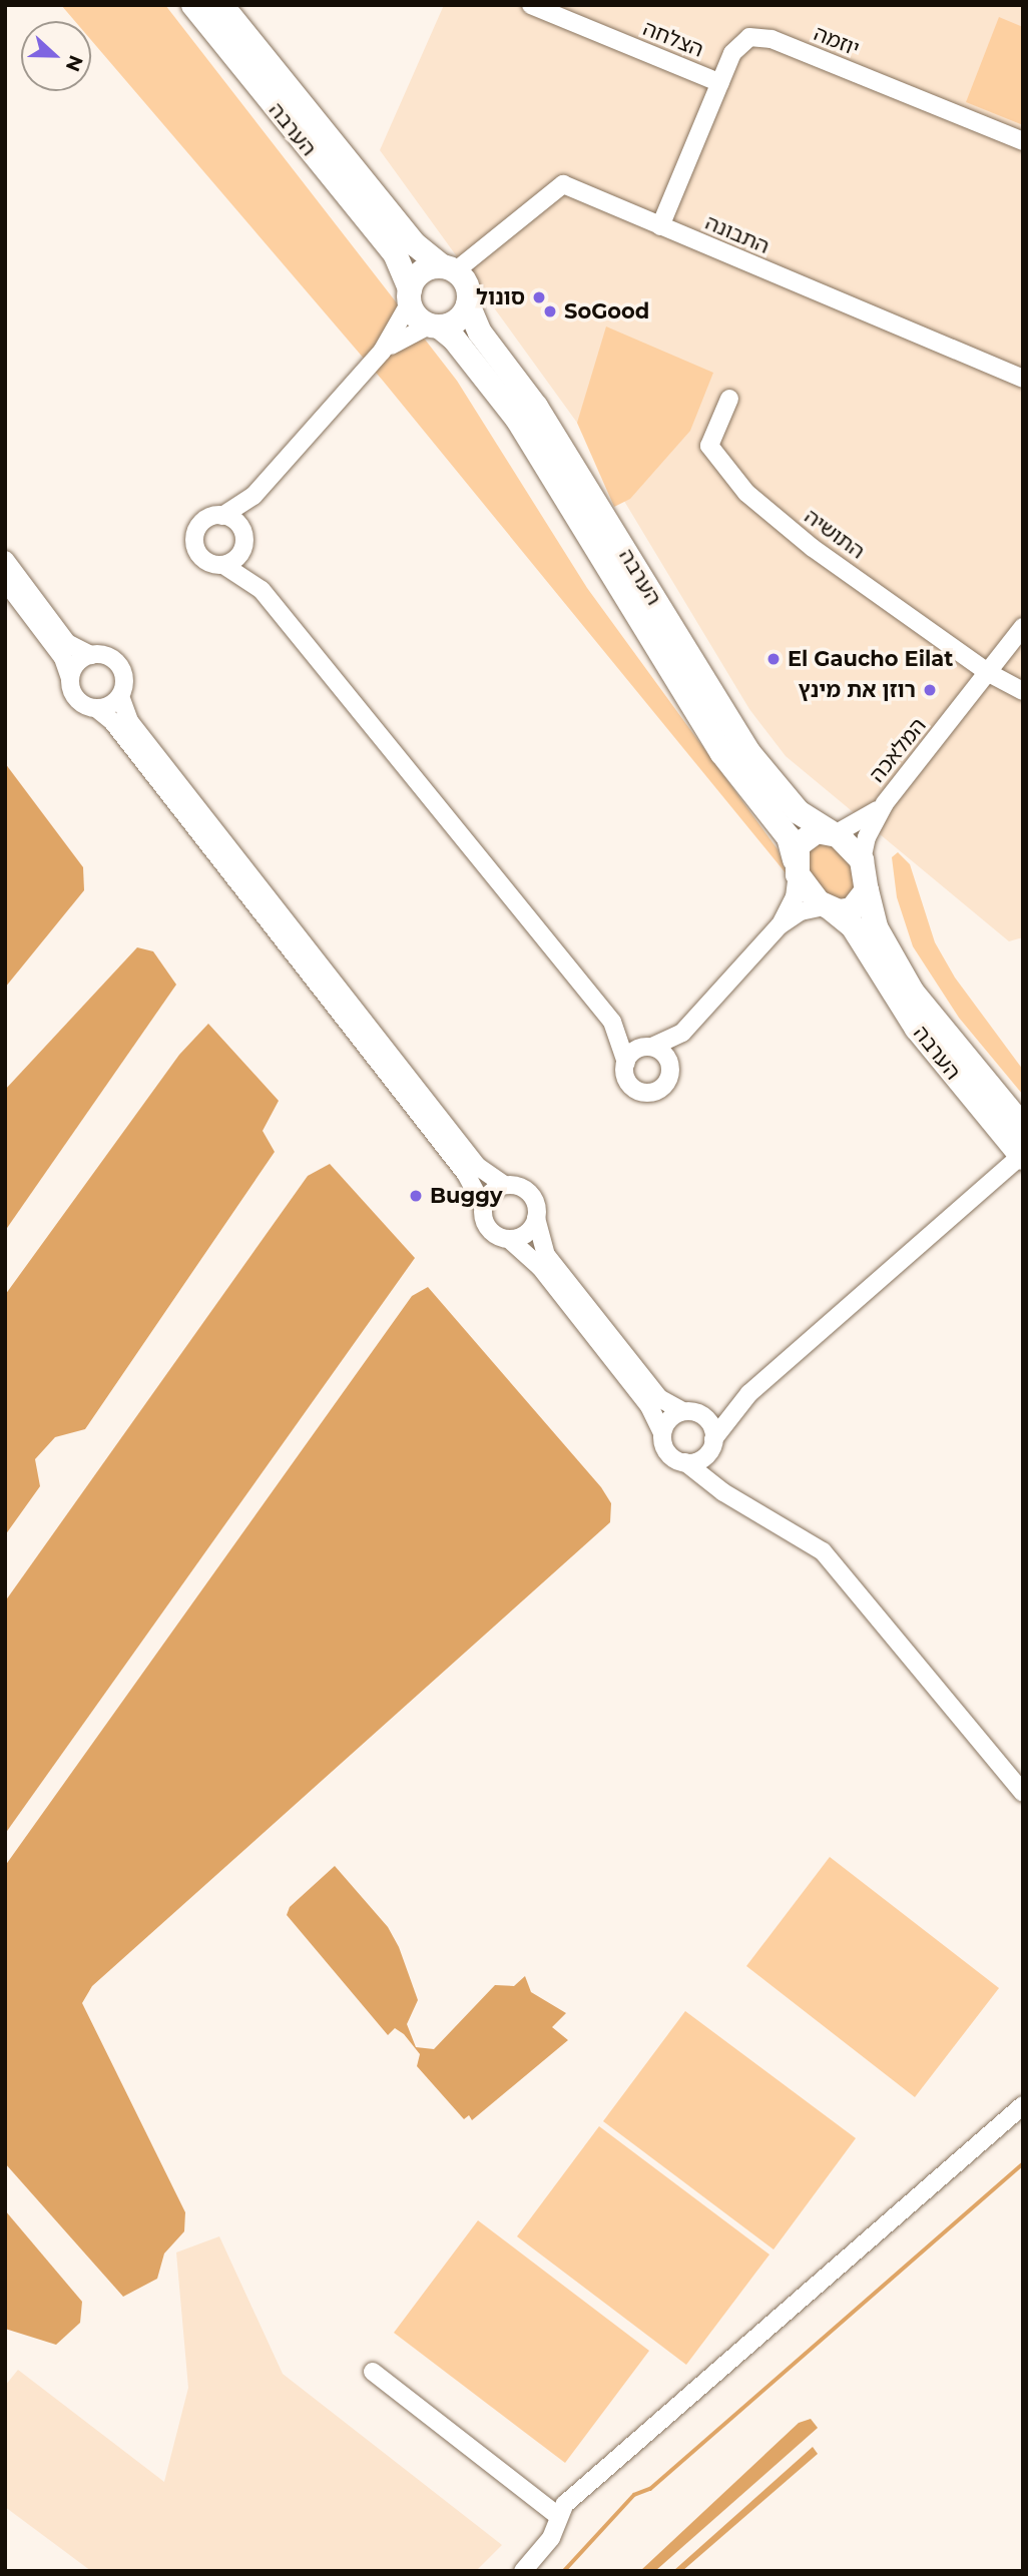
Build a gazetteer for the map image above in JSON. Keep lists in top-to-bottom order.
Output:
{
  "streets": {
    "highway": ["הערבה"],
    "street": [
      "הצלחה",
      "יוזמה",
      "התבונה",
      "התושיה",
      "המלאכה"
    ]
  },
  "crossings": [
    ["הצלחה", "יוזמה"],
    ["יוזמה", "התבונה"],
    ["הערבה", "התבונה"],
    ["הערבה", "המלאכה"],
    ["התושיה", "המלאכה"]
  ],
  "places": [
    "סונול",
    "SoGood",
    "El Gaucho Eilat",
    "רוזן את מינץ",
    "Buggy"
  ],
  "north": "right"
}
